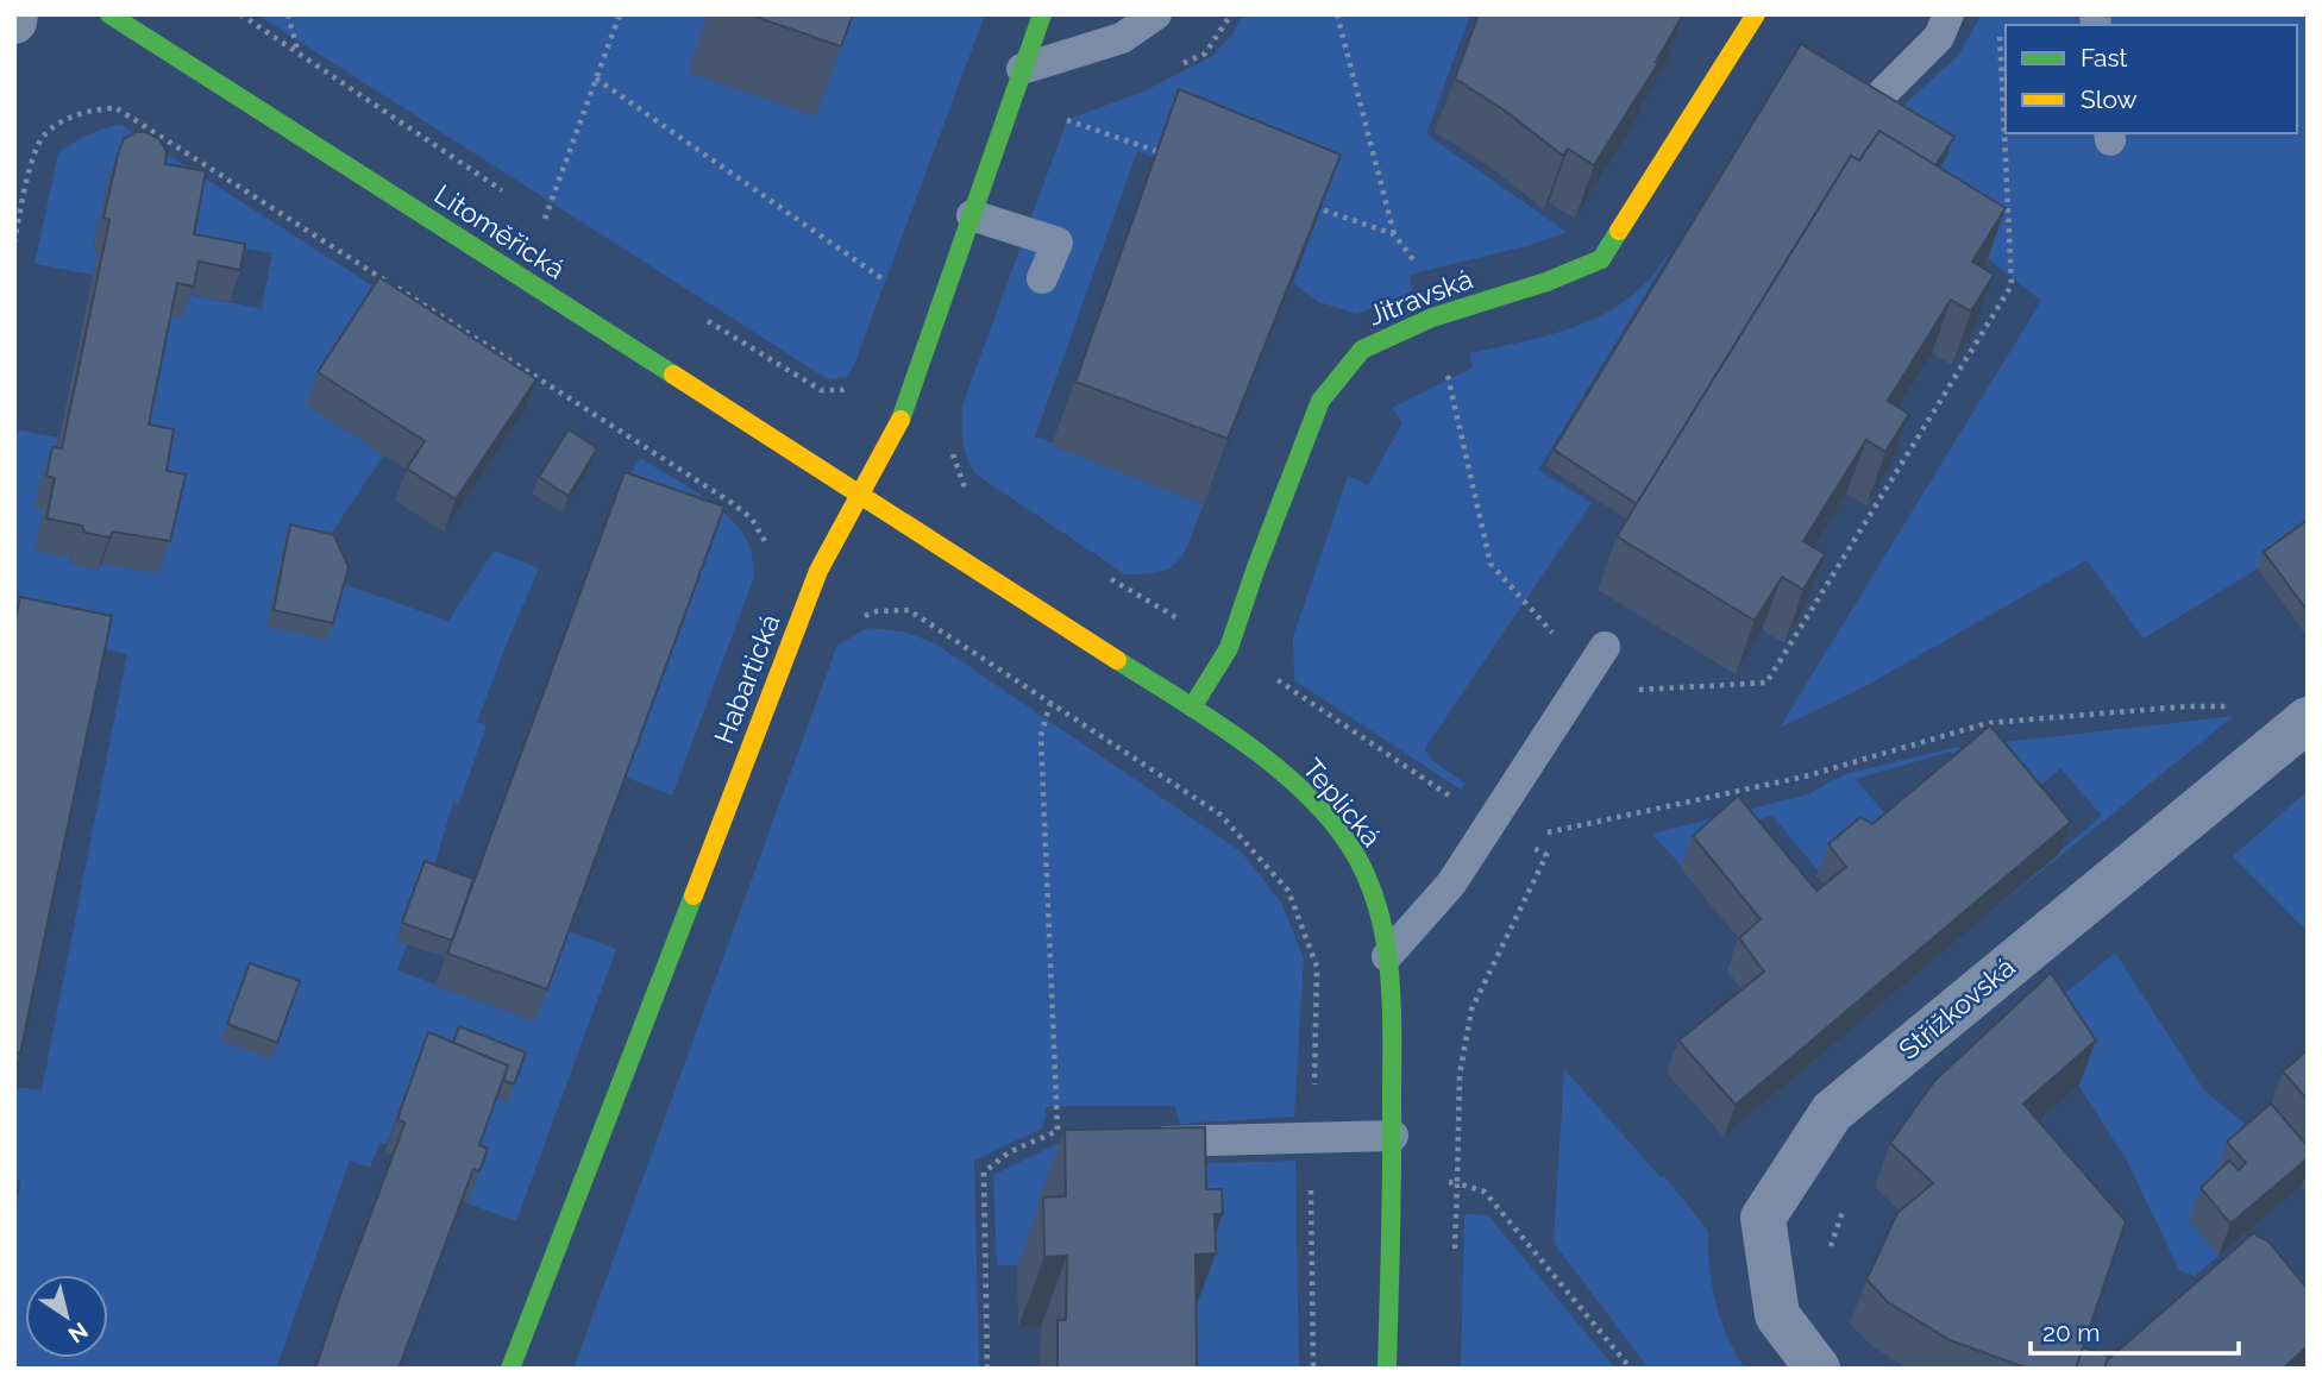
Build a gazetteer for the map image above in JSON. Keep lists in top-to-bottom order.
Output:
{
  "streets": {
    "street": [
      "Litoměřická",
      "Jitravská",
      "Habartická",
      "Teplická",
      "Střížkovská"
    ]
  },
  "crossings": [
    ["Litoměřická", "Habartická"],
    ["Litoměřická", "Teplická"],
    ["Jitravská", "Teplická"],
    ["Habartická", "Teplická"]
  ],
  "legend": ["Fast", "Slow"],
  "scale_bar": "20 m",
  "north": "bottom right"
}
